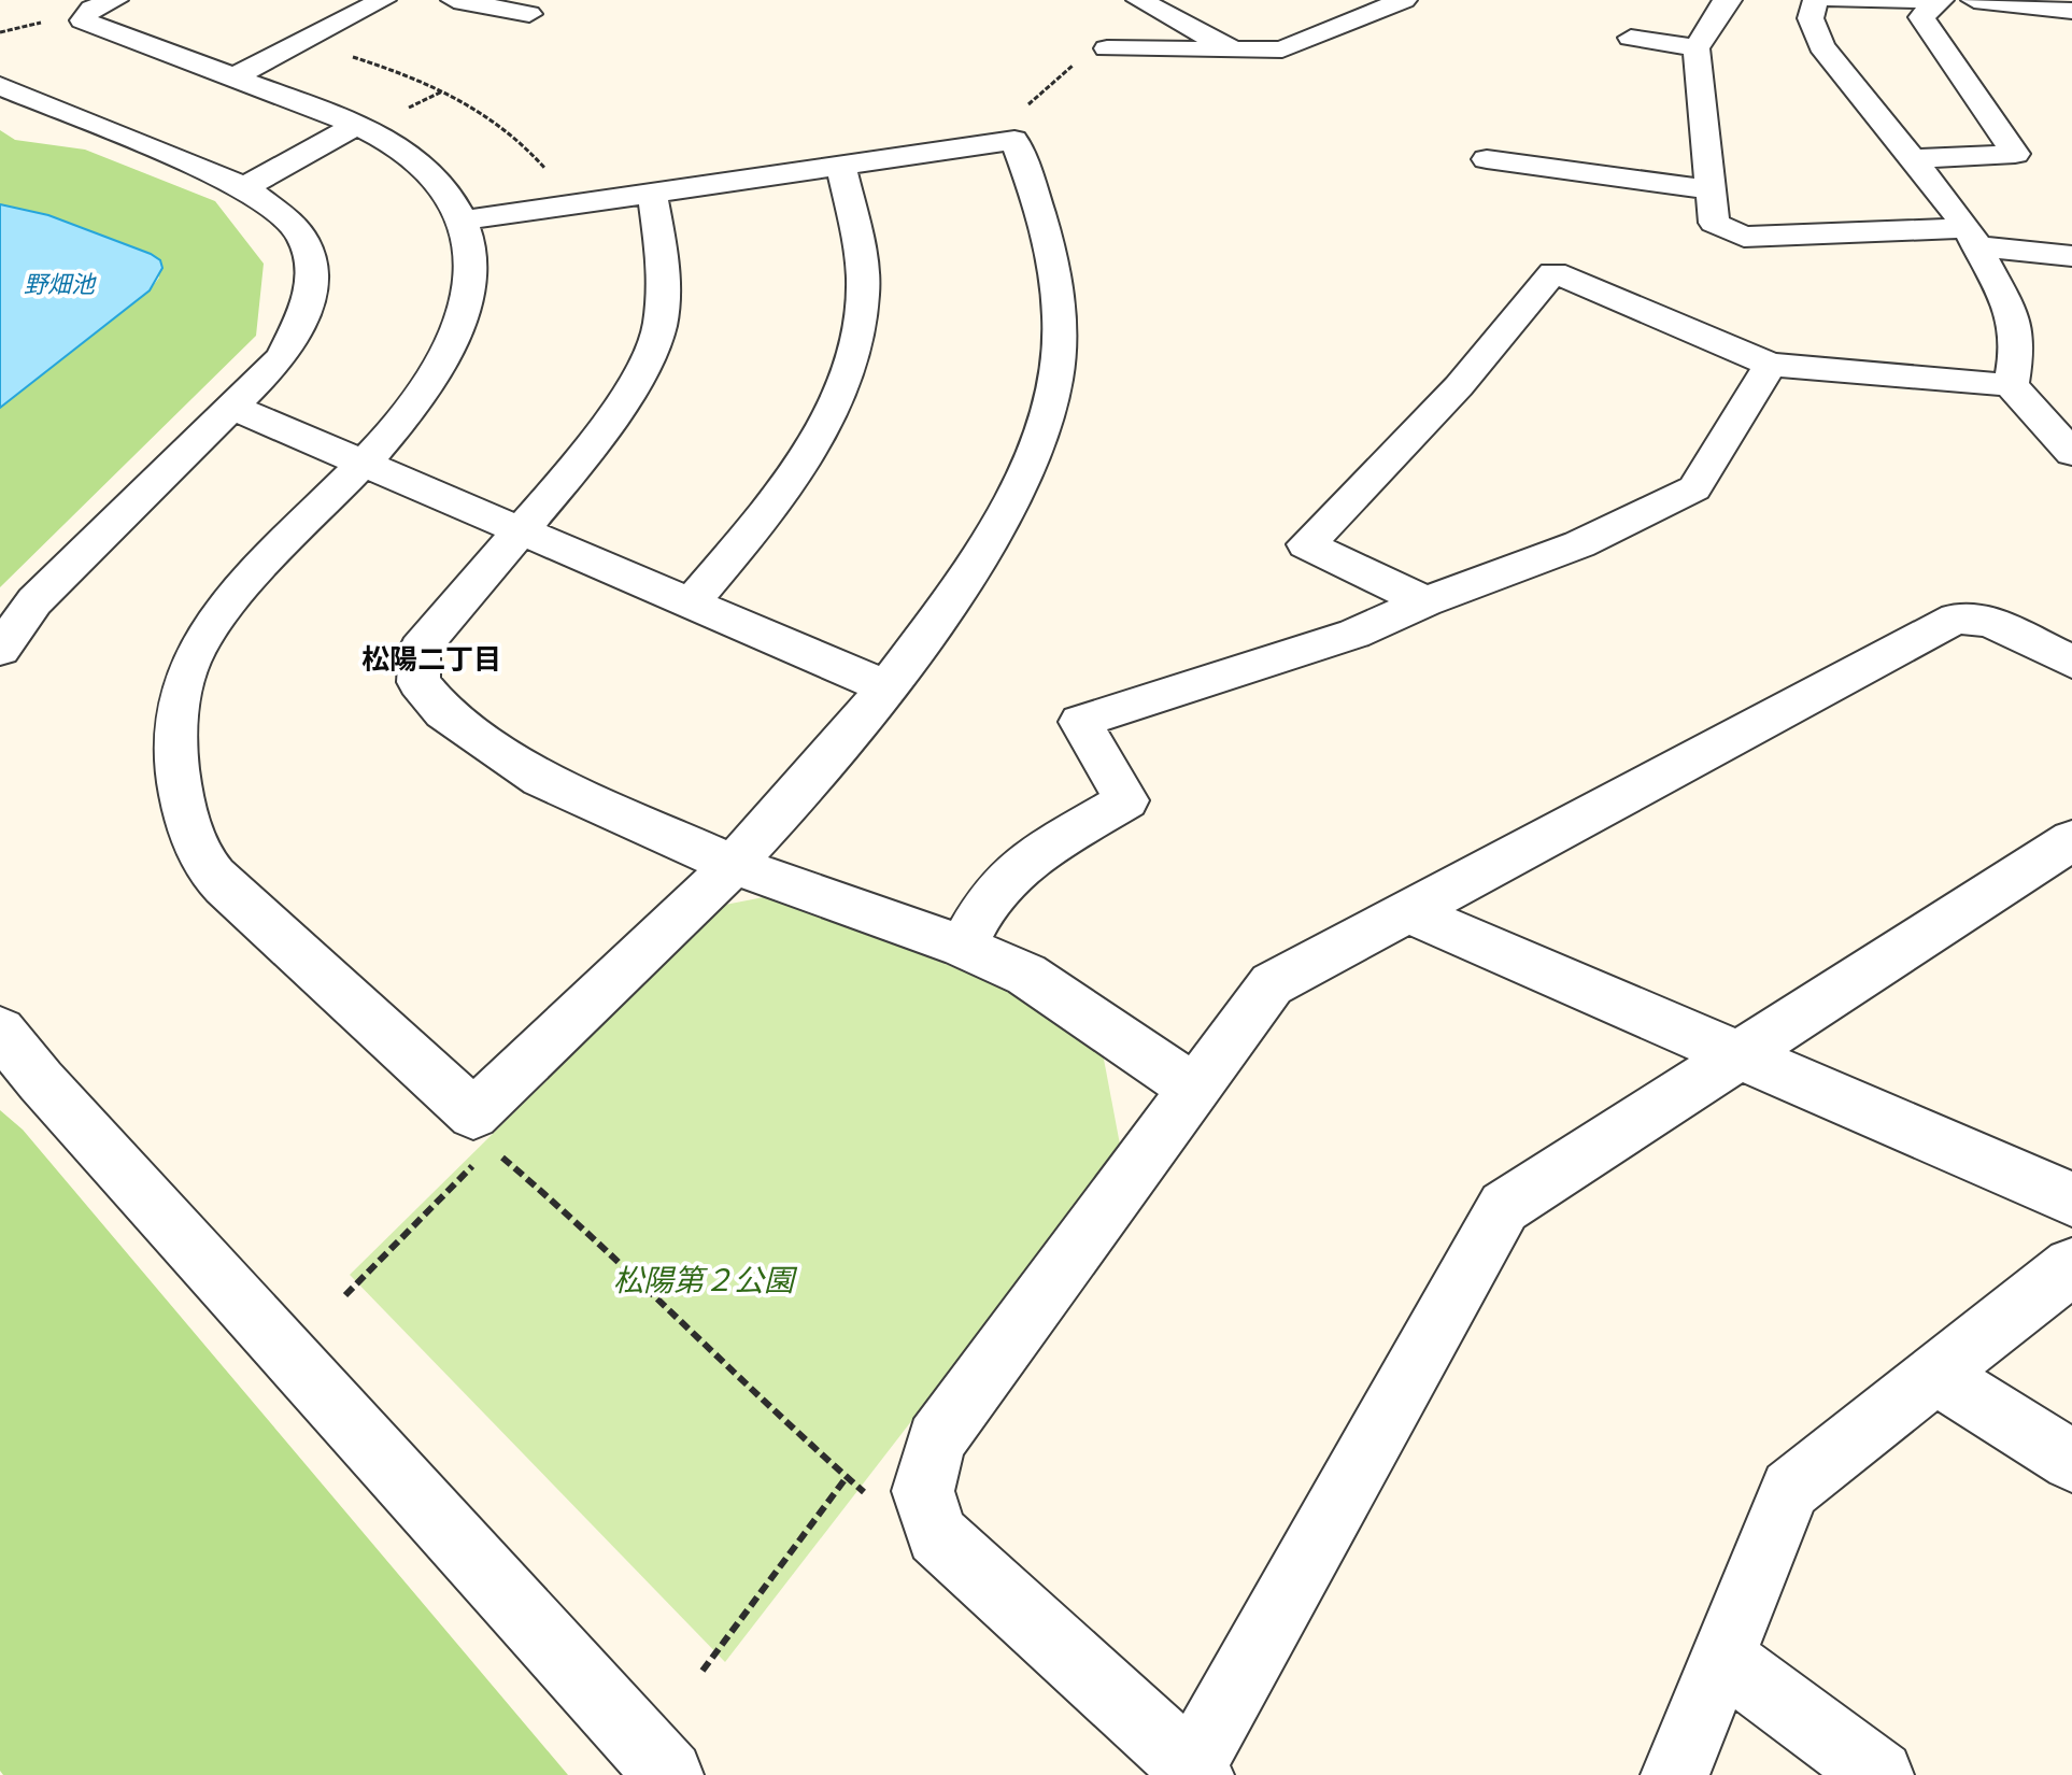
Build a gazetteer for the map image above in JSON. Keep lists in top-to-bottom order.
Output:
{
  "districts": ["松陽二丁目"],
  "water": ["野畑池"],
  "parks": ["松陽第２公園"]
}
